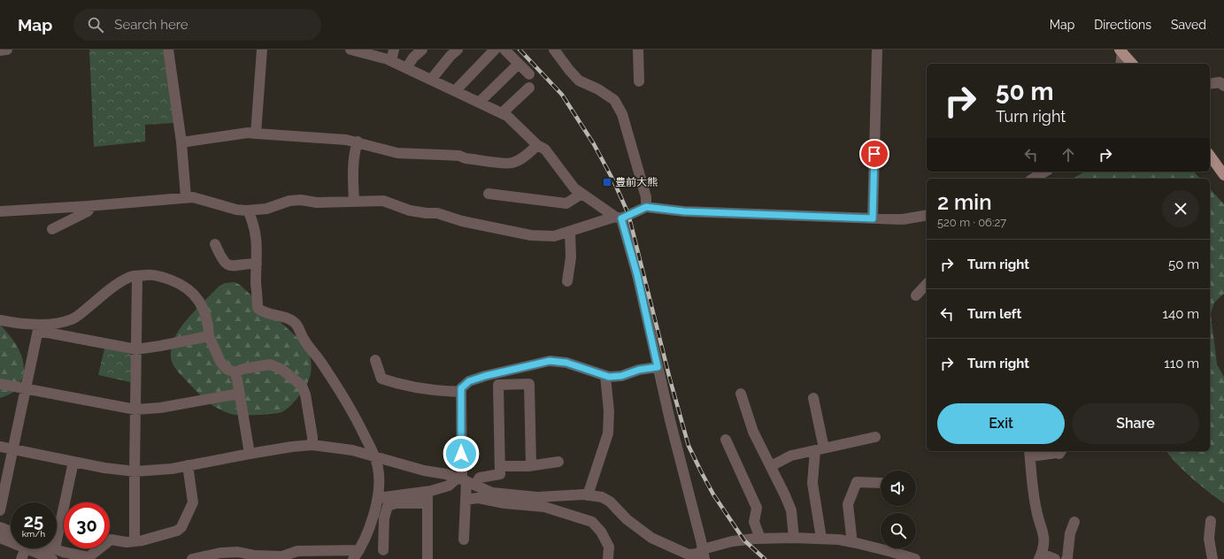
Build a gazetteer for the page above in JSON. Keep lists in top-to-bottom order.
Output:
{
  "places": {
    "transit": ["豊前大熊"]
  },
  "page": {
    "header": "Map",
    "search": "Search here",
    "nav": ["Map", "Directions", "Saved"],
    "turn": ["50 m", "Turn right"],
    "heading": ["2 min", "520 m · 06:27"],
    "list": [
      {
        "name": "Turn right",
        "value": "50 m"
      },
      {
        "name": "Turn left",
        "value": "140 m"
      },
      {
        "name": "Turn right",
        "value": "110 m"
      }
    ],
    "buttons": ["Exit", "Share"],
    "speed": "25 km/h",
    "limit": "30"
  }
}
